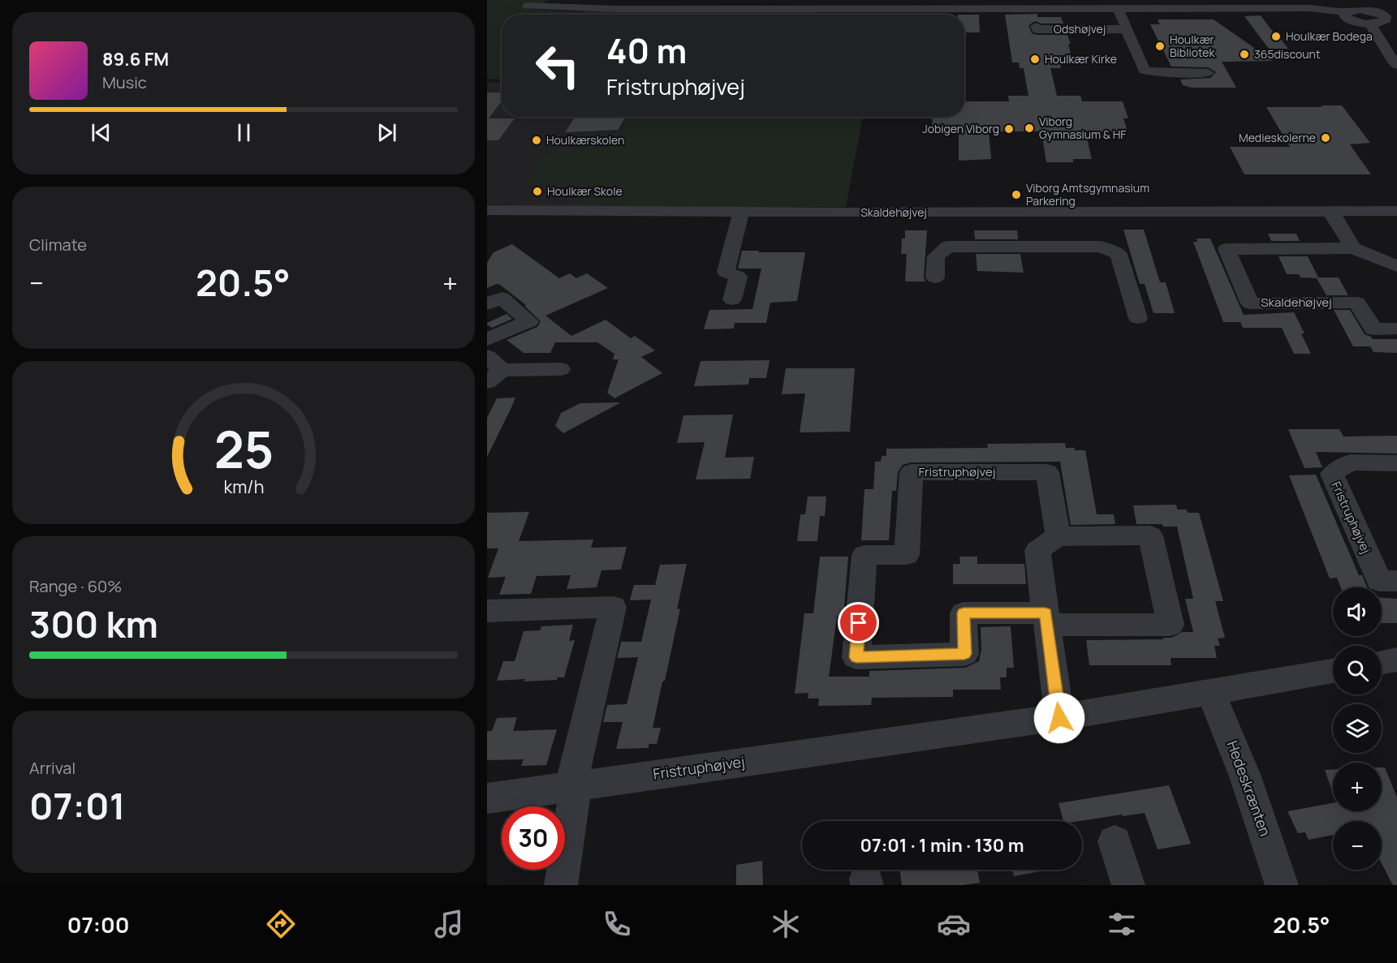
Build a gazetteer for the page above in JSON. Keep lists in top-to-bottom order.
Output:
{
  "streets": {
    "street": [
      "Odshøjvej",
      "Skaldehøjvej",
      "Fristruphøjvej",
      "Hedeskrænten"
    ]
  },
  "crossings": [
    ["Fristruphøjvej", "Hedeskrænten"]
  ],
  "places": [
    "Houlkær Bodega",
    "Houlkær Bibliotek",
    "365discount",
    "Houlkær Kirke",
    "Viborg Gymnasium & HF",
    "Jobigen Viborg",
    "Medieskolerne",
    "Houlkærskolen",
    "Houlkær Skole",
    "Viborg Amtsgymnasium Parkering"
  ],
  "page": {
    "turn": ["40 m", "Fristruphøjvej"],
    "song": ["89.6 FM", "Music"],
    "tile": [
      "Climate",
      ["Range · 60%", "300 km"],
      ["Arrival", "07:01"]
    ],
    "heat": ["−", "20.5°", "+"],
    "map_buttons": ["+", "−"],
    "limit": "30",
    "trip": "07:01 · 1 min · 130 m",
    "tabs": ["07:00", "20.5°"],
    "gauge": ["25", "km/h"]
  }
}
